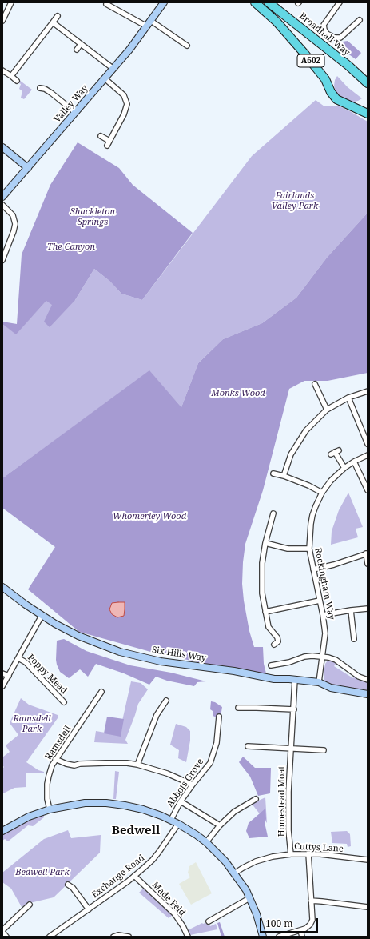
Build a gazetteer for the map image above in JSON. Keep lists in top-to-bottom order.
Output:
{
  "streets": {
    "highway": ["Broadhall Way", "A602"],
    "street": [
      "Valley Way",
      "Rockingham Way",
      "Six Hills Way",
      "Poppy Mead",
      "Ramsdell",
      "Abbots Grove",
      "Homestead Moat",
      "Cuttys Lane",
      "Exchange Road",
      "Made Feld"
    ]
  },
  "crossings": [
    ["Rockingham Way", "Six Hills Way"],
    ["Six Hills Way", "Homestead Moat"],
    ["Homestead Moat", "Cuttys Lane"],
    ["Exchange Road", "Made Feld"]
  ],
  "districts": ["Bedwell"],
  "parks": [
    "Fairlands Valley Park",
    "Shackleton Springs",
    "The Canyon",
    "Monks Wood",
    "Whomerley Wood",
    "Ramsdell Park",
    "Bedwell Park"
  ],
  "scale_bar": "100 m"
}
